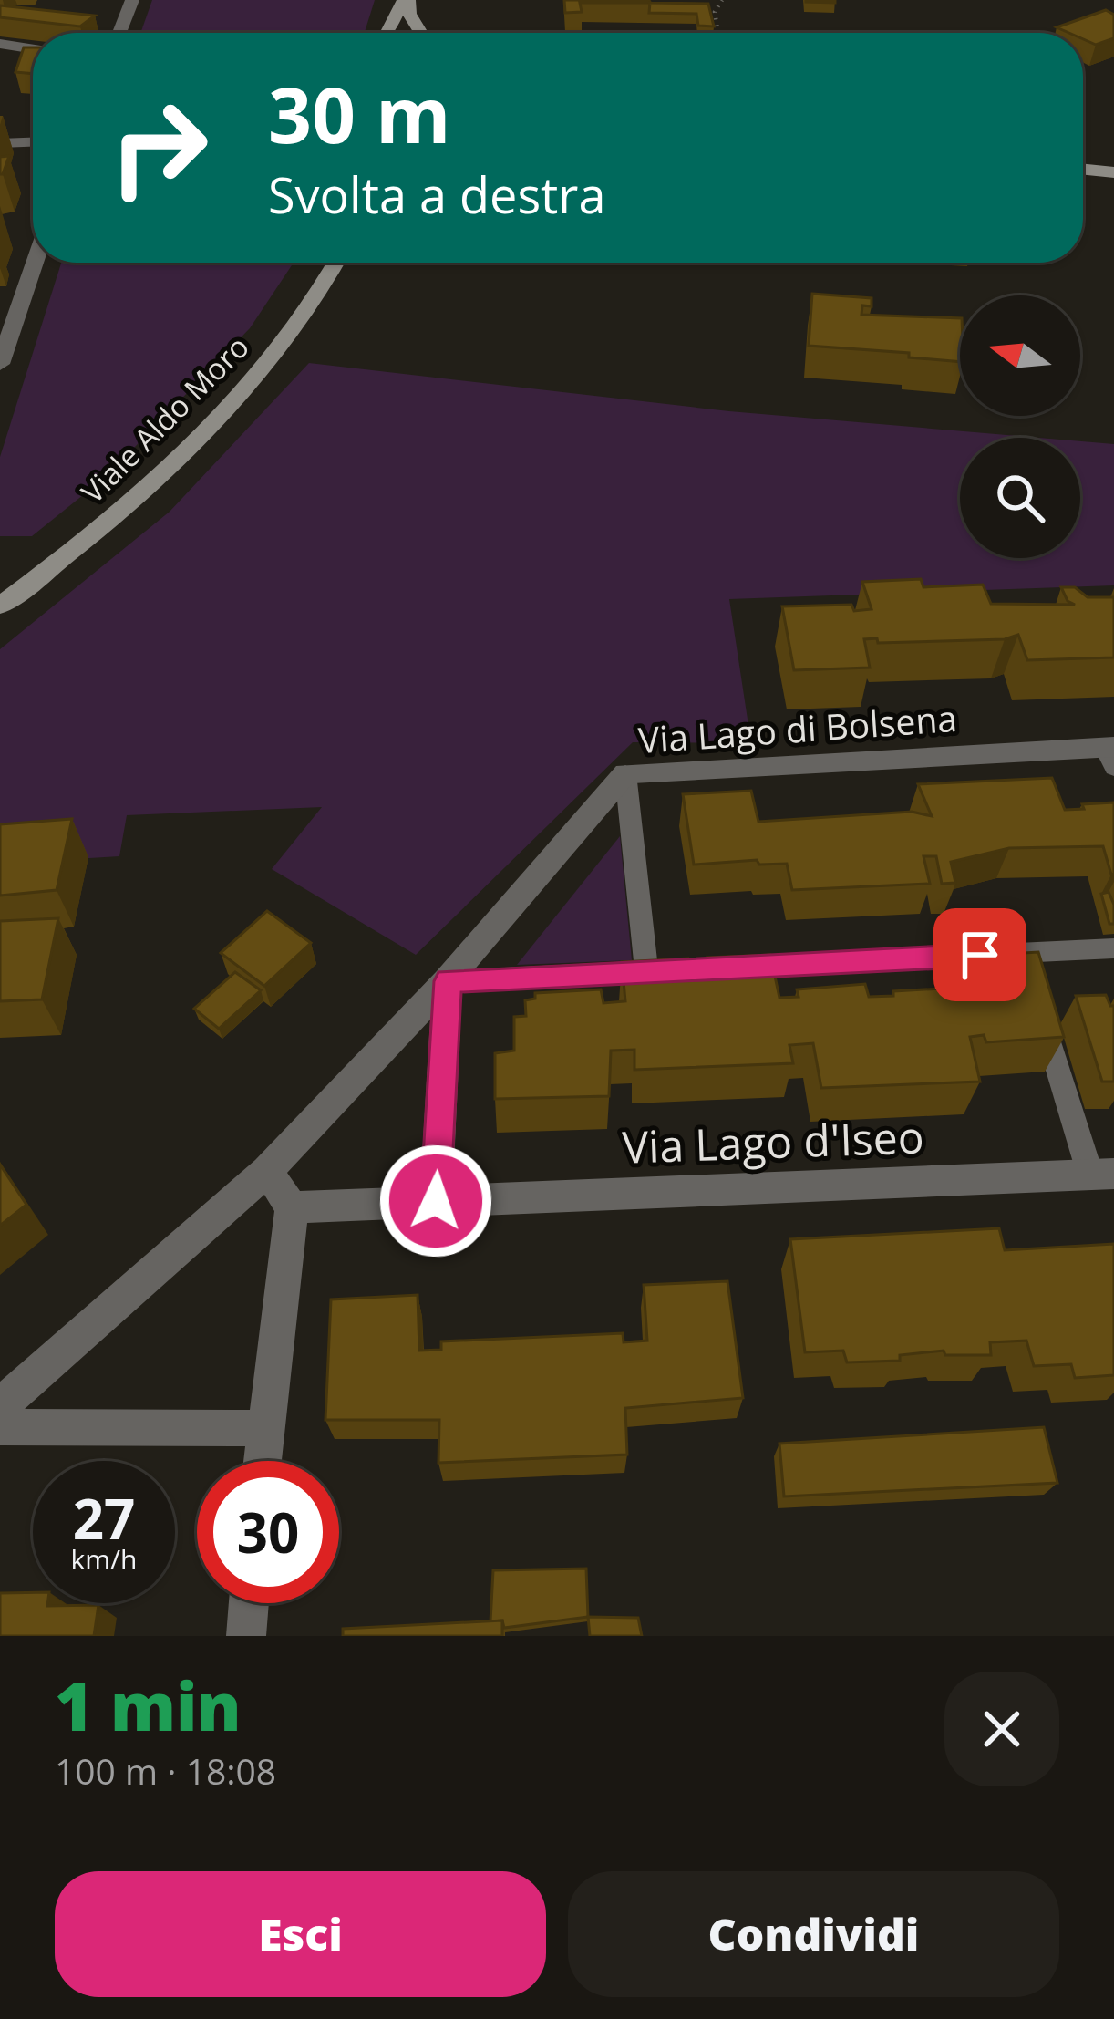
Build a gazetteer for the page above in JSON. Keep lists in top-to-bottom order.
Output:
{
  "streets": {
    "main road": ["Viale Aldo Moro"],
    "street": ["Via Lago di Bolsena", "Via Lago d'Iseo"]
  },
  "north": "left",
  "page": {
    "turn": ["30 m", "Svolta a destra"],
    "speed": "27 km/h",
    "limit": "30",
    "heading": ["1 min", "100 m · 18:08"],
    "buttons": ["Esci", "Condividi"]
  }
}
